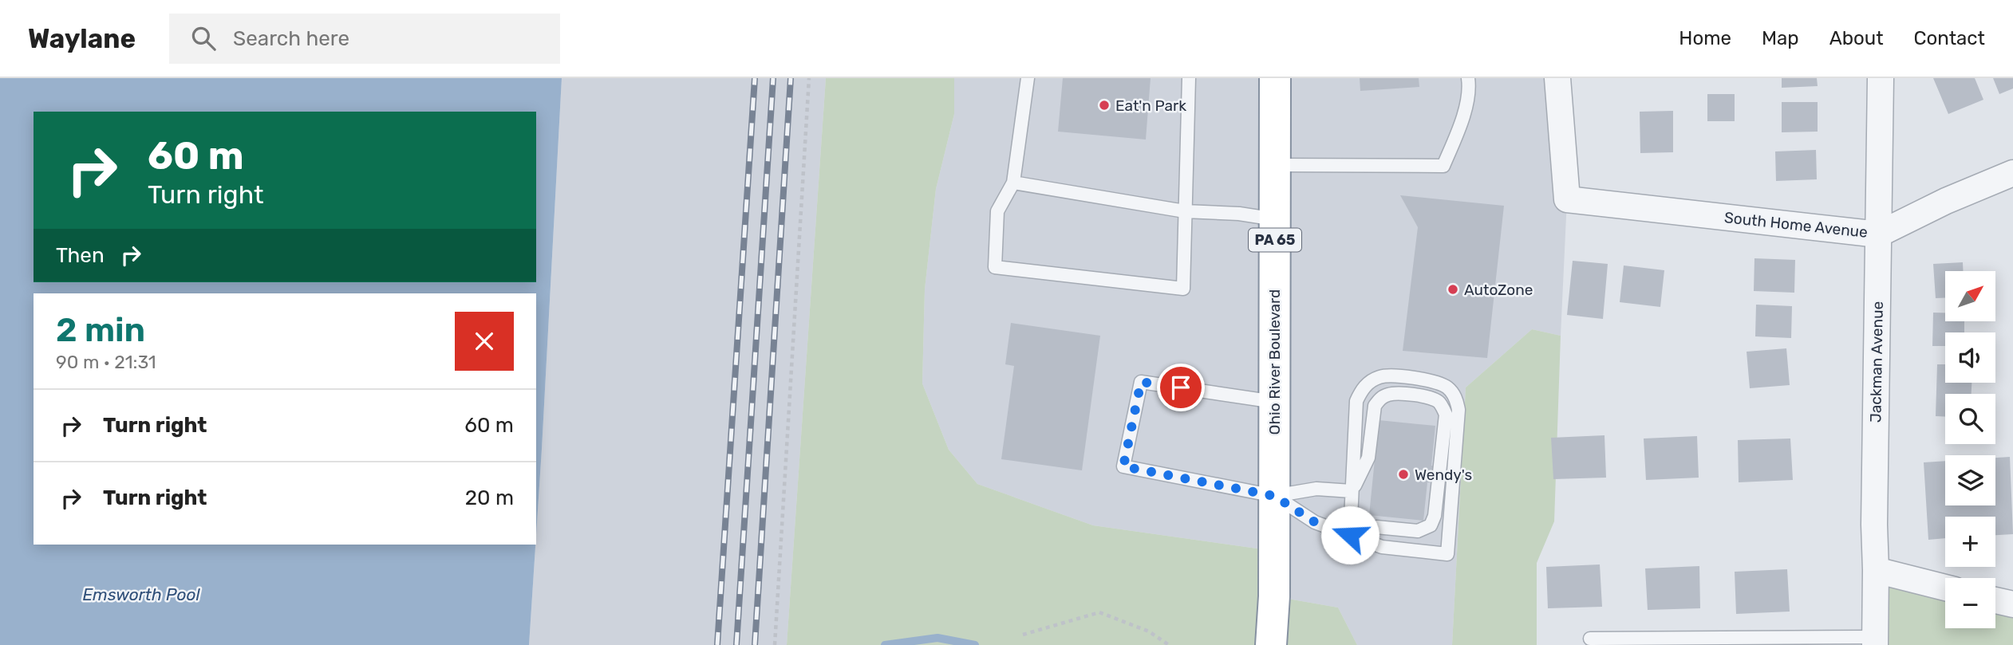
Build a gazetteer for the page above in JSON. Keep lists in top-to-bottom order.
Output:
{
  "streets": {
    "highway": ["PA 65", "Ohio River Boulevard"],
    "street": ["South Home Avenue", "Jackman Avenue"]
  },
  "crossings": [
    ["South Home Avenue", "Jackman Avenue"]
  ],
  "water": ["Emsworth Pool"],
  "places": ["Eat'n Park", "AutoZone", "Wendy's"],
  "north": "top right",
  "page": {
    "header": "Waylane",
    "search": "Search here",
    "nav": [
      "Home",
      "Map",
      "About",
      "Contact"
    ],
    "turn": ["60 m", "Turn right"],
    "then": "Then",
    "map_buttons": ["+", "−"],
    "heading": ["2 min", "90 m · 21:31"],
    "list": [
      {
        "name": "Turn right",
        "value": "60 m"
      },
      {
        "name": "Turn right",
        "value": "20 m"
      }
    ]
  }
}
